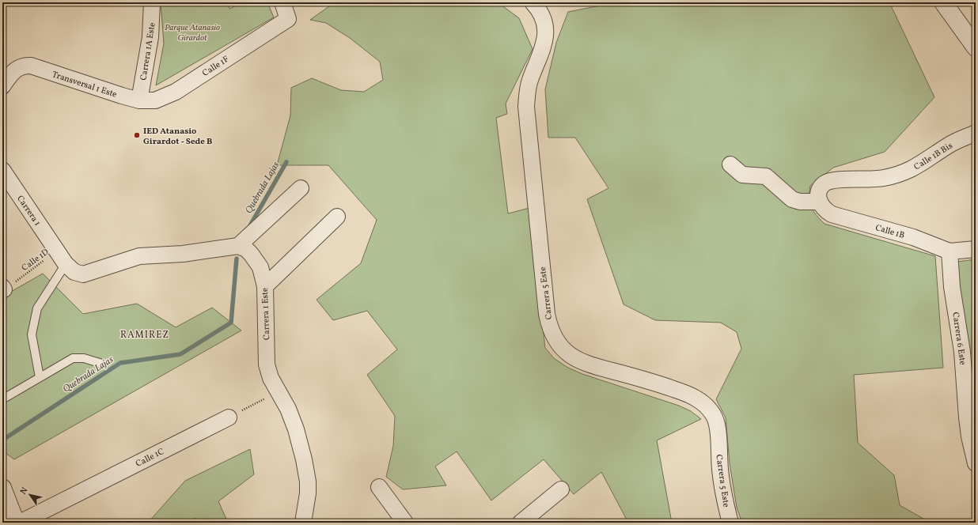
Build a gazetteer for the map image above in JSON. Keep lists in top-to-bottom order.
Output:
{
  "streets": {
    "street": [
      "Carrera 1A Este",
      "Calle 1F",
      "Transversal 1 Este",
      "Calle 1B Bis",
      "Carrera 1",
      "Calle 1B",
      "Carrera 5 Este",
      "Carrera 1 Este",
      "Carrera 6 Este",
      "Calle 1C"
    ],
    "path": ["Calle 1D"]
  },
  "crossings": [
    ["Carrera 1A Este", "Calle 1F"],
    ["Carrera 1A Este", "Transversal 1 Este"],
    ["Calle 1F", "Transversal 1 Este"],
    ["Calle 1B Bis", "Calle 1B"],
    ["Carrera 1", "Calle 1D"],
    ["Calle 1B", "Carrera 6 Este"]
  ],
  "districts": ["RAMIREZ"],
  "water": ["Quebrada Lajas"],
  "parks": ["Parque Atanasio Girardot"],
  "places": ["IED Atanasio Girardot - Sede B"],
  "north": "top left"
}
